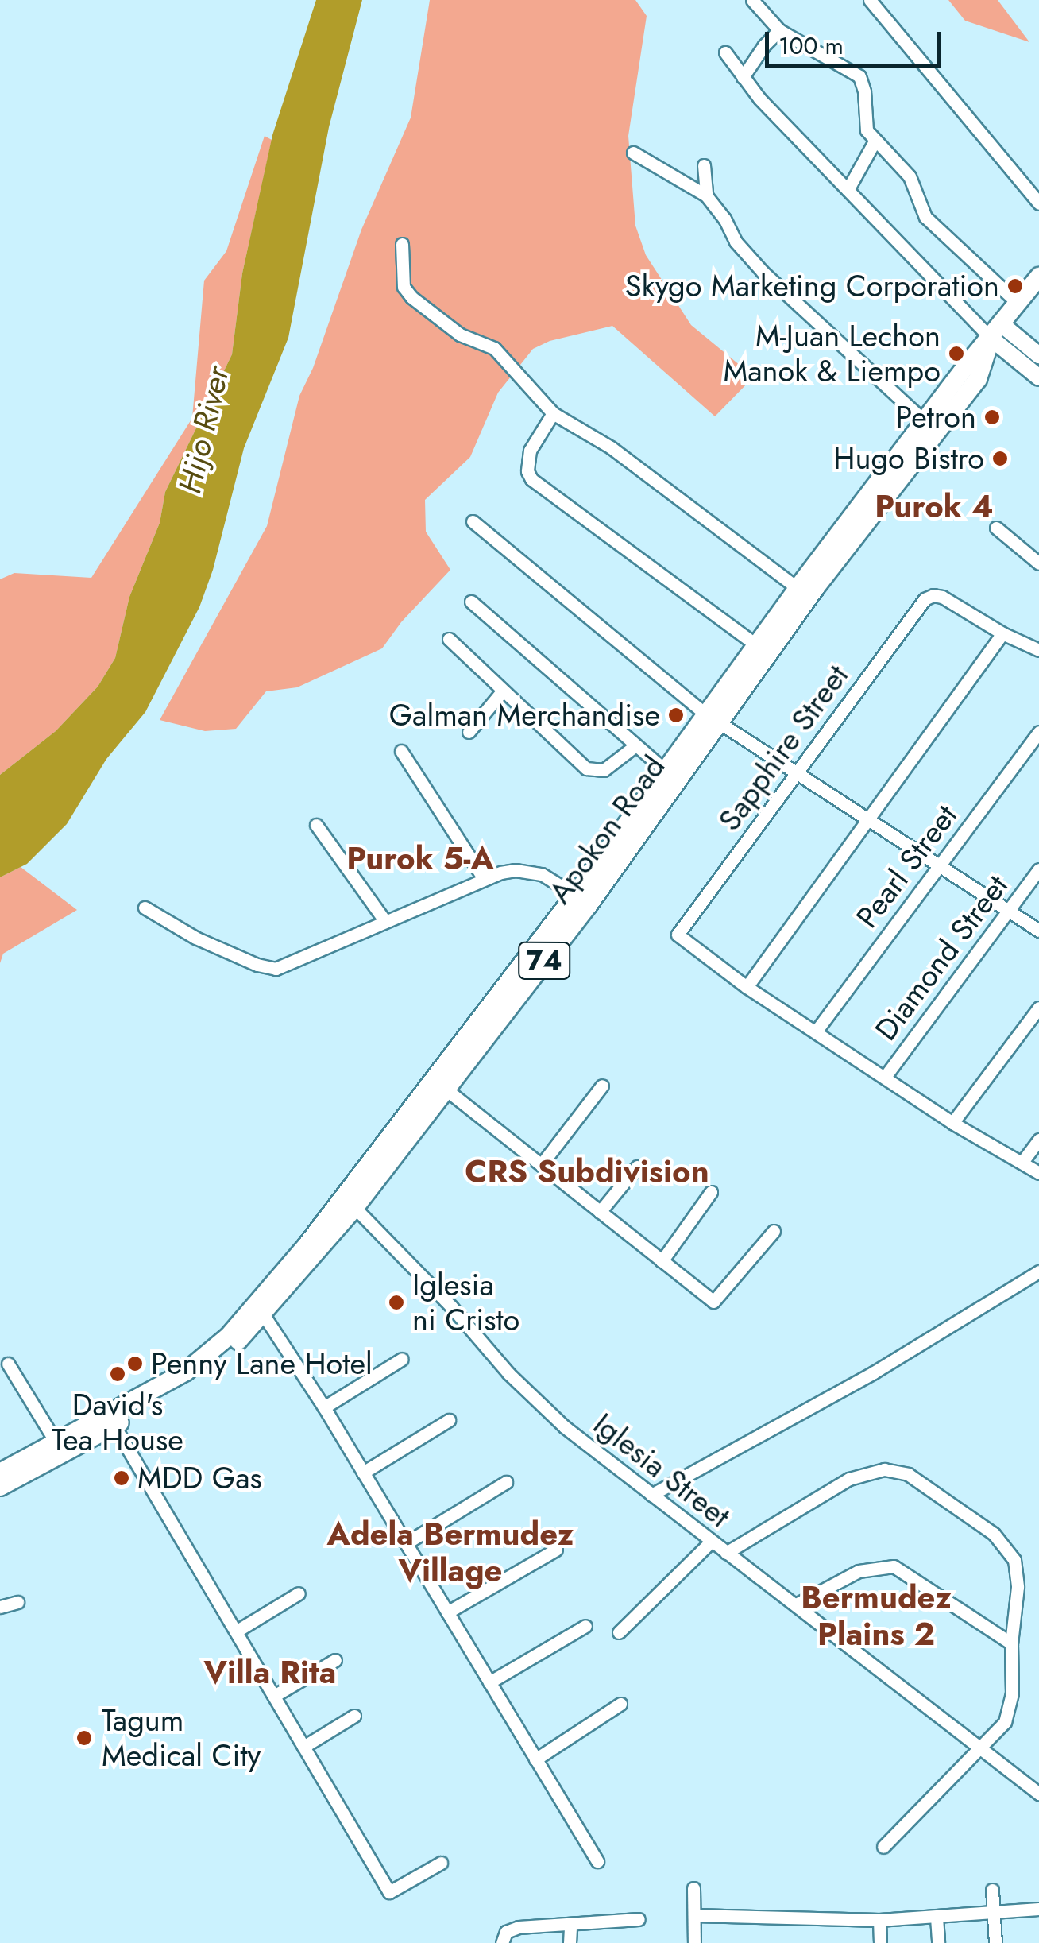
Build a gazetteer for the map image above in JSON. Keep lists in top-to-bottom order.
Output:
{
  "streets": {
    "highway": ["Apokon Road", "74"],
    "street": [
      "Sapphire Street",
      "Pearl Street",
      "Diamond Street",
      "Iglesia Street"
    ]
  },
  "crossings": [
    ["Apokon Road", "Iglesia Street"]
  ],
  "districts": [
    "Purok 4",
    "Purok 5-A",
    "CRS Subdivision",
    "Adela Bermudez Village",
    "Bermudez Plains 2",
    "Villa Rita"
  ],
  "water": ["Hijo River"],
  "places": [
    "Skygo Marketing Corporation",
    "M-Juan Lechon Manok & Liempo",
    "Petron",
    "Hugo Bistro",
    "Galman Merchandise",
    "Iglesia ni Cristo",
    "Penny Lane Hotel",
    "David's Tea House",
    "MDD Gas",
    "Tagum Medical City"
  ],
  "scale_bar": "100 m"
}
